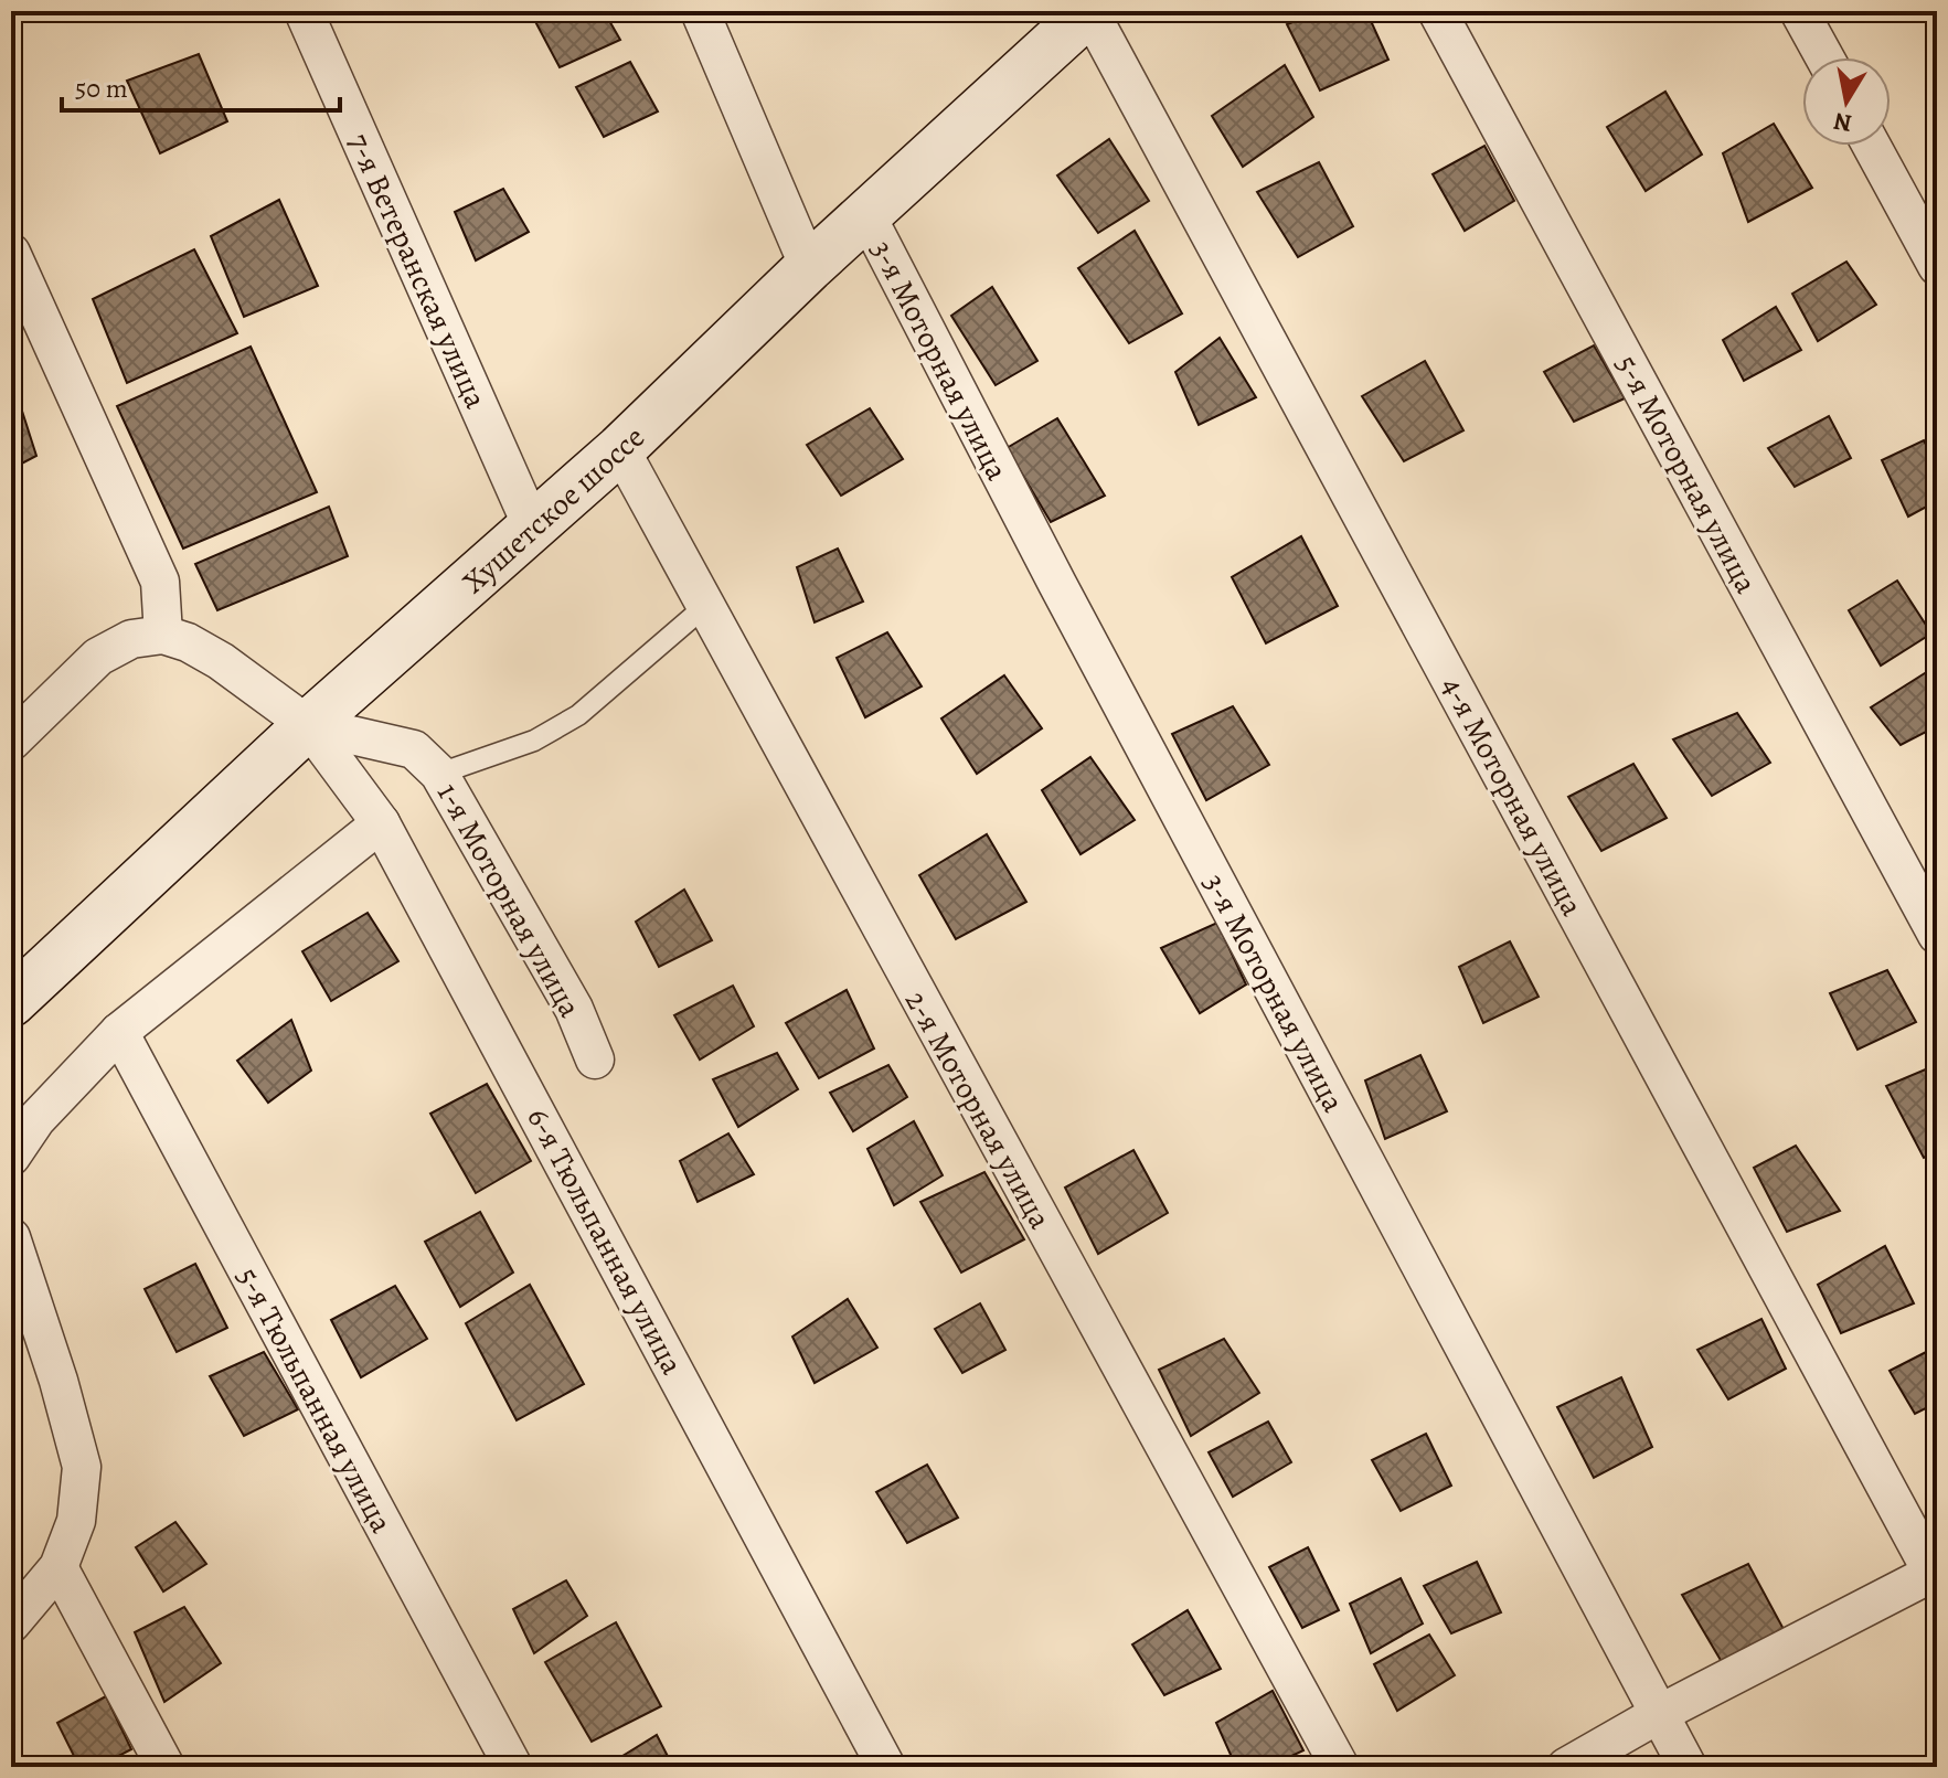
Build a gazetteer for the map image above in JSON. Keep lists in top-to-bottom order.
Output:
{
  "streets": {
    "main road": ["Хушетское шоссе"],
    "street": [
      "7-я Ветеранская улица",
      "3-я Моторная улица",
      "5-я Моторная улица",
      "4-я Моторная улица",
      "1-я Моторная улица",
      "2-я Моторная улица",
      "6-я Тюльпанная улица",
      "5-я Тюльпанная улица"
    ]
  },
  "crossings": [
    ["7-я Ветеранская улица", "Хушетское шоссе"],
    ["3-я Моторная улица", "Хушетское шоссе"],
    ["Хушетское шоссе", "4-я Моторная улица"],
    ["Хушетское шоссе", "1-я Моторная улица"],
    ["Хушетское шоссе", "2-я Моторная улица"],
    ["Хушетское шоссе", "6-я Тюльпанная улица"],
    ["1-я Моторная улица", "6-я Тюльпанная улица"]
  ],
  "scale_bar": "50 m",
  "north": "bottom"
}
